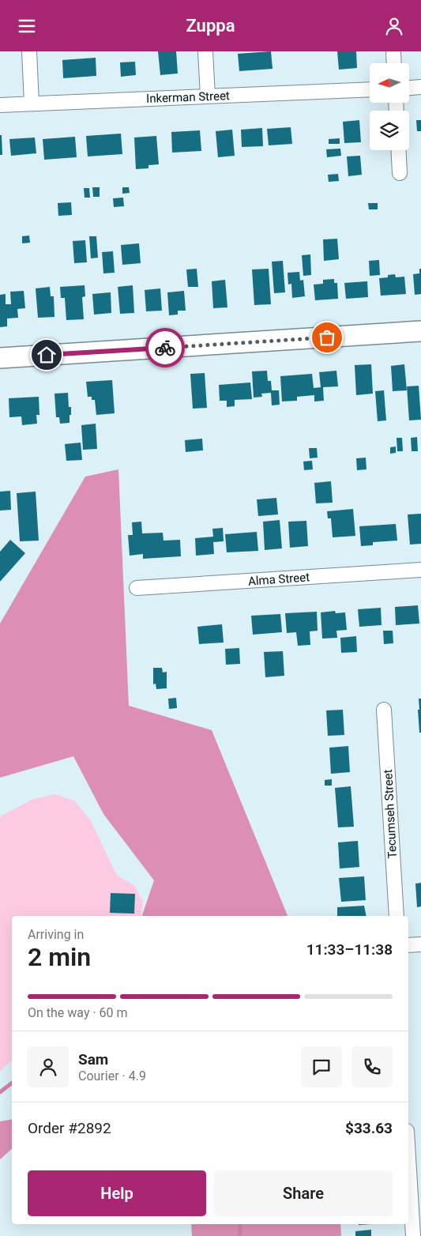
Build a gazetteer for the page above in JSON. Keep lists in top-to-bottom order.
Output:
{
  "streets": {
    "street": ["Inkerman Street", "Alma Street", "Tecumseh Street"]
  },
  "north": "left",
  "page": {
    "header": "Zuppa",
    "heading": ["2 min", "Arriving in", "11:33–11:38"],
    "panel": [
      "Sam",
      "Courier · 4.9",
      "Order #2892",
      "$33.63"
    ],
    "bar": "On the way · 60 m",
    "buttons": ["Help", "Share"]
  }
}
